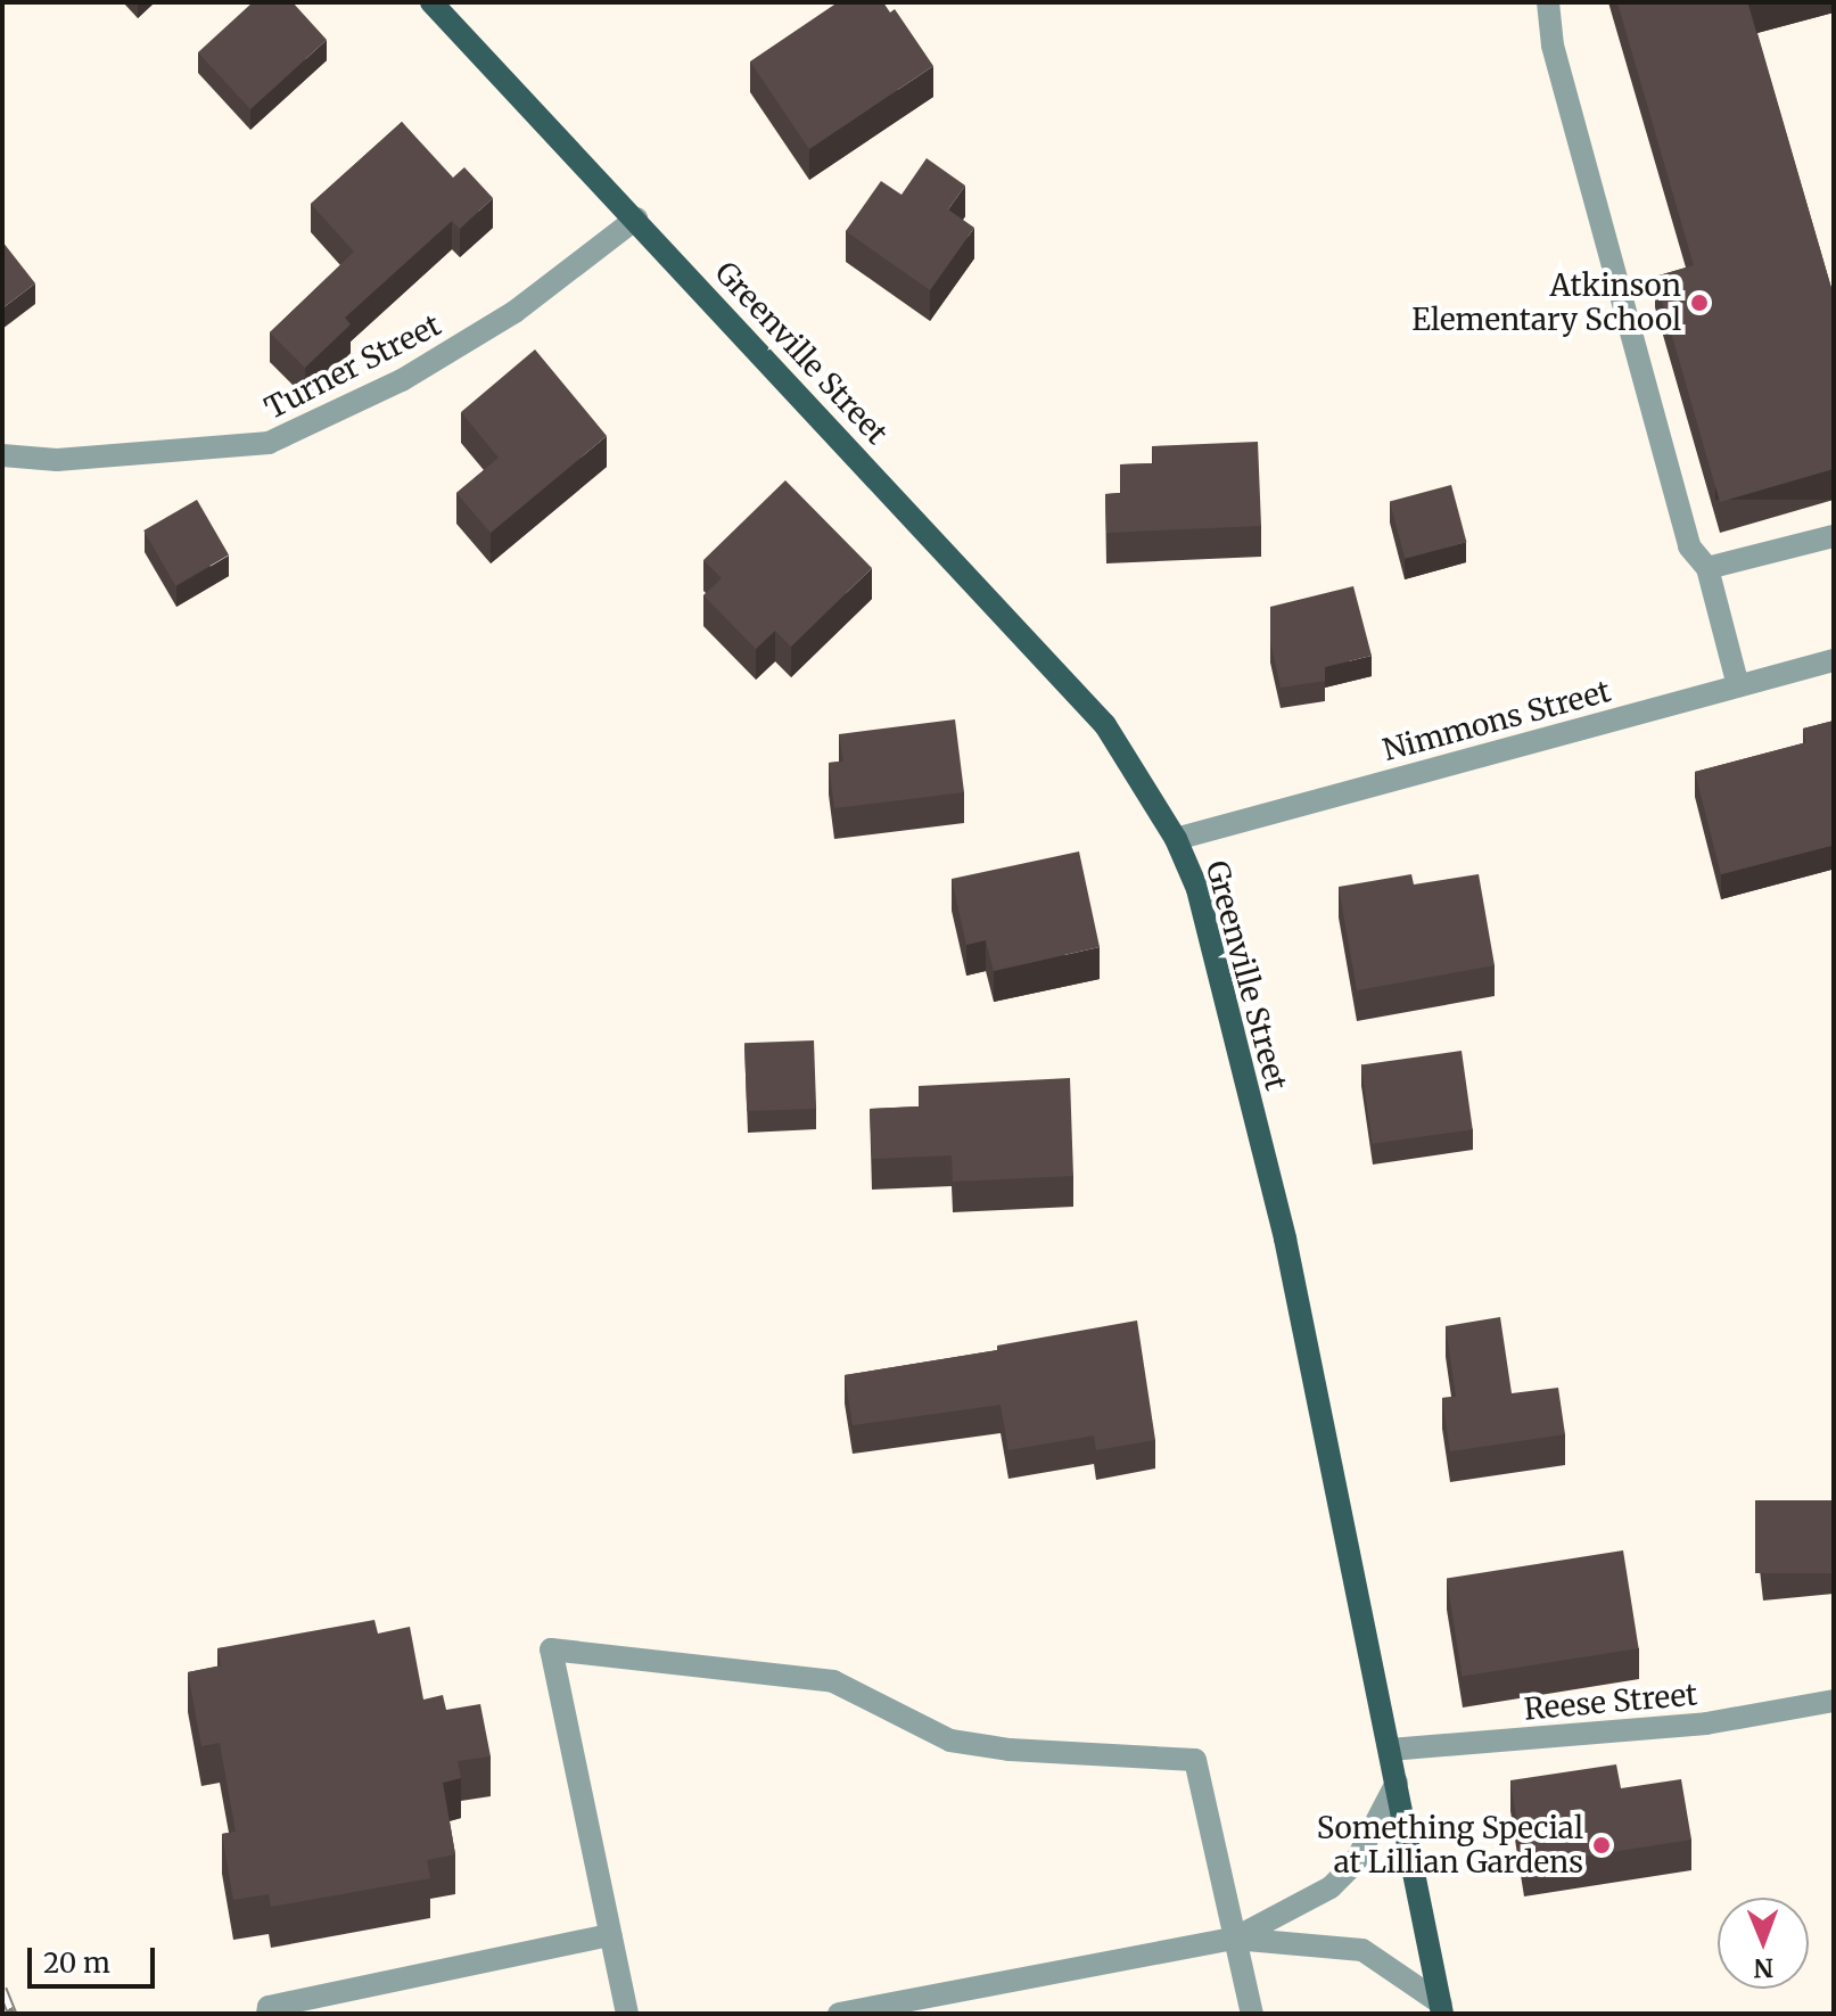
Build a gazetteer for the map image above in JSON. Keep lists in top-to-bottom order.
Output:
{
  "streets": {
    "main road": ["Greenville Street"],
    "street": ["Turner Street", "Nimmons Street", "Reese Street"]
  },
  "crossings": [
    ["Greenville Street", "Turner Street"],
    ["Greenville Street", "Nimmons Street"],
    ["Greenville Street", "Reese Street"]
  ],
  "places": ["Atkinson Elementary School", "Something Special at Lillian Gardens"],
  "scale_bar": "20 m",
  "north": "bottom"
}
